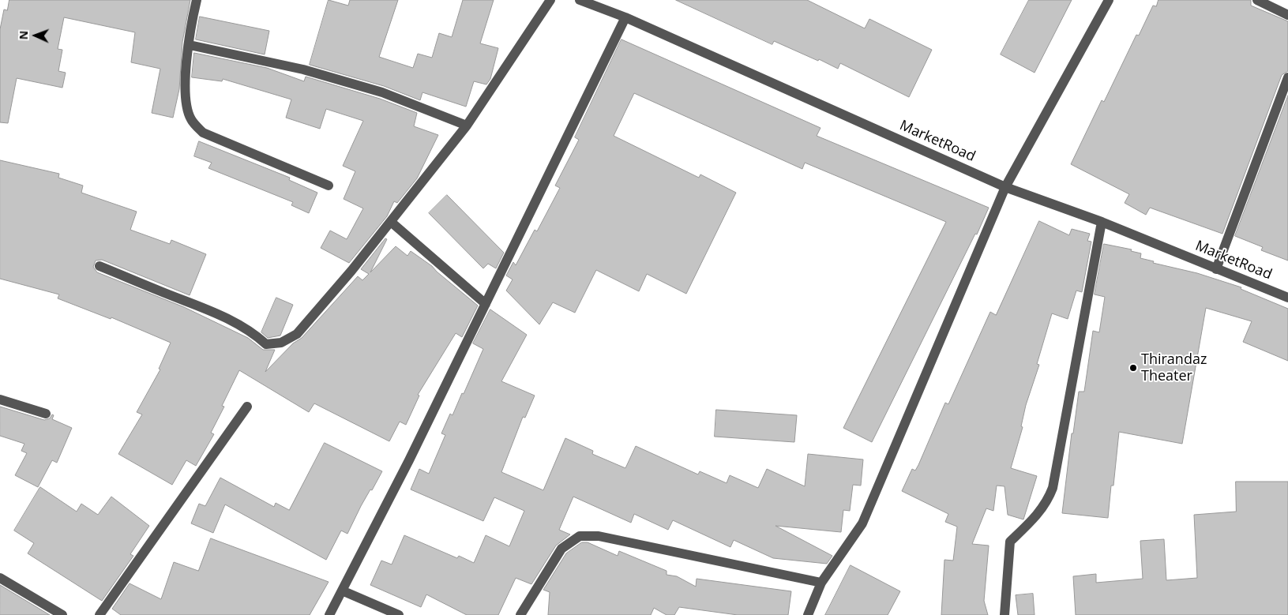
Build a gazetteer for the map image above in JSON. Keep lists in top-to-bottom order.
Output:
{
  "streets": {
    "street": ["MarketRoad"]
  },
  "places": ["Thirandaz Theater"],
  "north": "left"
}
